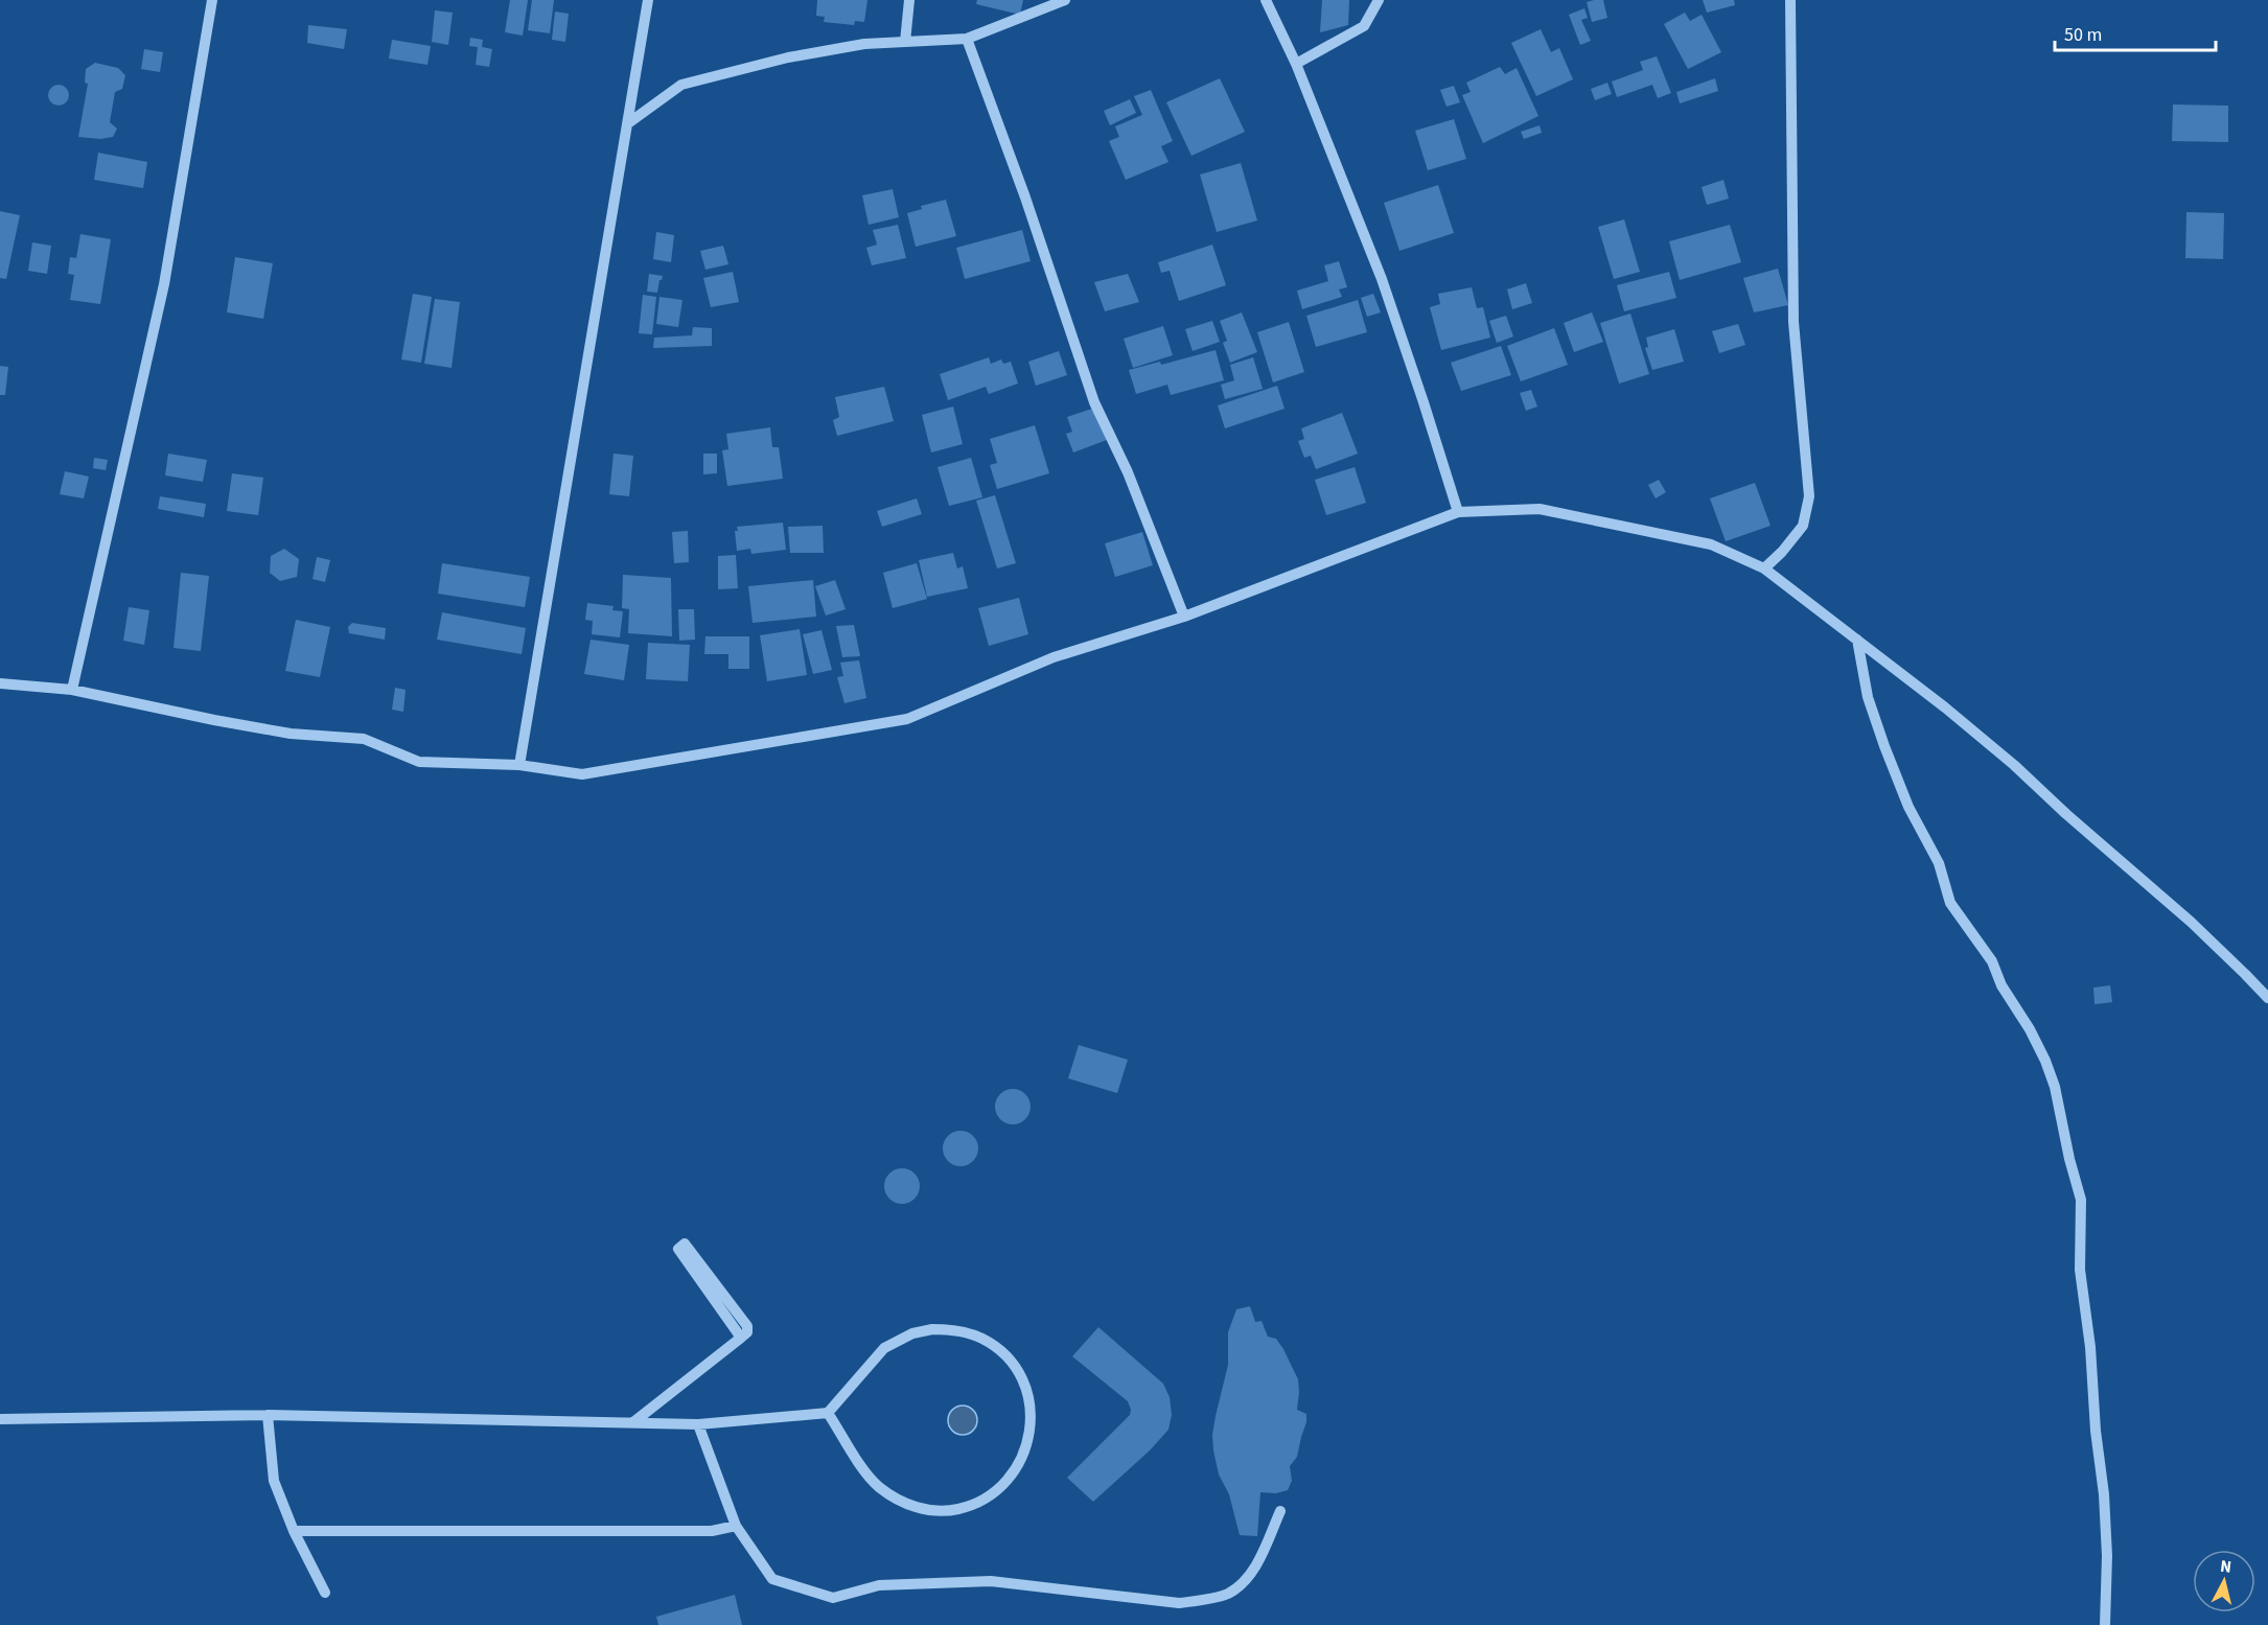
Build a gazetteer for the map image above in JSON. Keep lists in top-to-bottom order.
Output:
{
  "scale_bar": "50 m",
  "north": "top"
}
